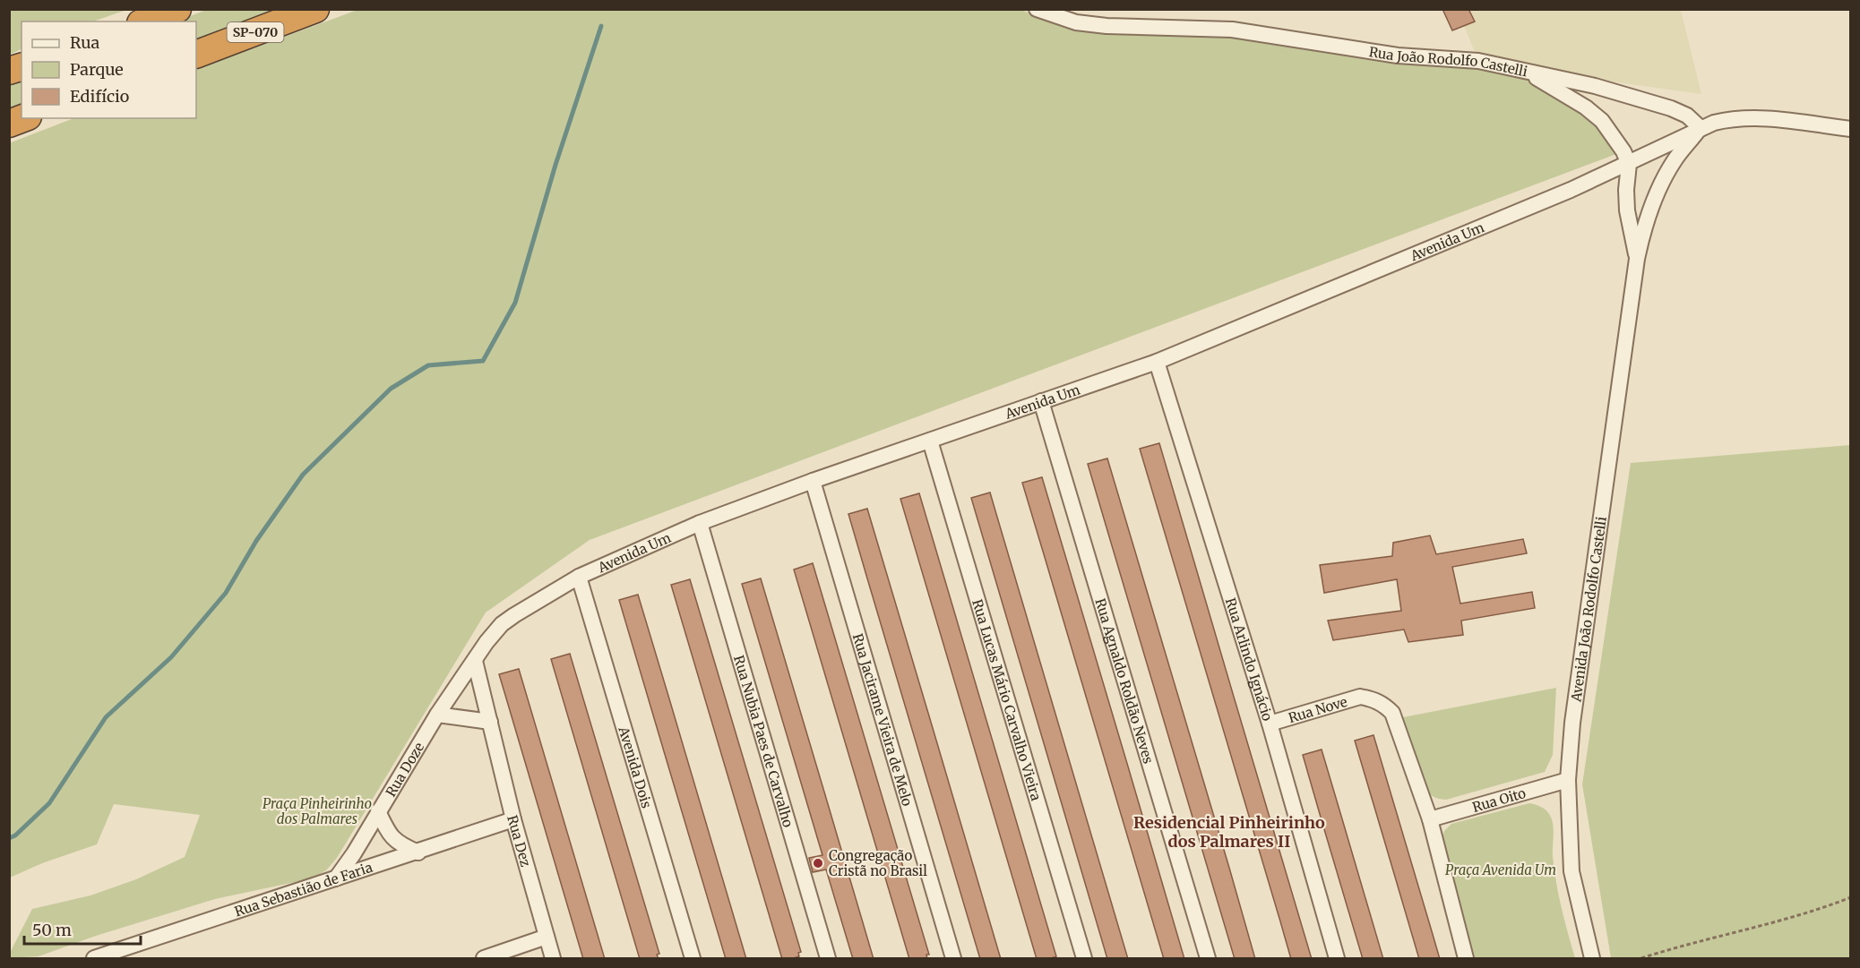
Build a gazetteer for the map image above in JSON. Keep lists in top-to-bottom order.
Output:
{
  "streets": {
    "highway": ["SP-070"],
    "street": [
      "Rua João Rodolfo Castelli",
      "Avenida Um",
      "Avenida João Rodolfo Castelli",
      "Rua Arlindo Ignácio",
      "Rua Agnaldo Roldão Neves",
      "Rua Lucas Mário Carvalho Vieira",
      "Rua Nove",
      "Rua Jacirame Vieira de Melo",
      "Rua Nubia Paes de Carvalho",
      "Avenida Dois",
      "Rua Doze",
      "Rua Oito",
      "Rua Dez",
      "Rua Sebastião de Faria"
    ]
  },
  "crossings": [
    ["Rua João Rodolfo Castelli", "Avenida Um"],
    ["Rua João Rodolfo Castelli", "Avenida João Rodolfo Castelli"],
    ["Avenida Um", "Avenida João Rodolfo Castelli"],
    ["Avenida Um", "Rua Arlindo Ignácio"],
    ["Avenida Um", "Rua Agnaldo Roldão Neves"],
    ["Avenida Um", "Rua Lucas Mário Carvalho Vieira"],
    ["Avenida Um", "Rua Jacirame Vieira de Melo"],
    ["Avenida Um", "Rua Nubia Paes de Carvalho"],
    ["Avenida Um", "Avenida Dois"],
    ["Avenida Um", "Rua Doze"],
    ["Avenida Um", "Rua Dez"],
    ["Avenida João Rodolfo Castelli", "Rua Oito"],
    ["Rua Arlindo Ignácio", "Rua Nove"],
    ["Rua Nove", "Rua Oito"],
    ["Rua Doze", "Rua Dez"],
    ["Rua Doze", "Rua Sebastião de Faria"],
    ["Rua Dez", "Rua Sebastião de Faria"]
  ],
  "districts": ["Residencial Pinheirinho dos Palmares II"],
  "parks": ["Praça Pinheirinho dos Palmares", "Praça Avenida Um"],
  "places": ["Congregação Cristã no Brasil"],
  "legend": ["Rua", "Parque", "Edifício"],
  "scale_bar": "50 m"
}
